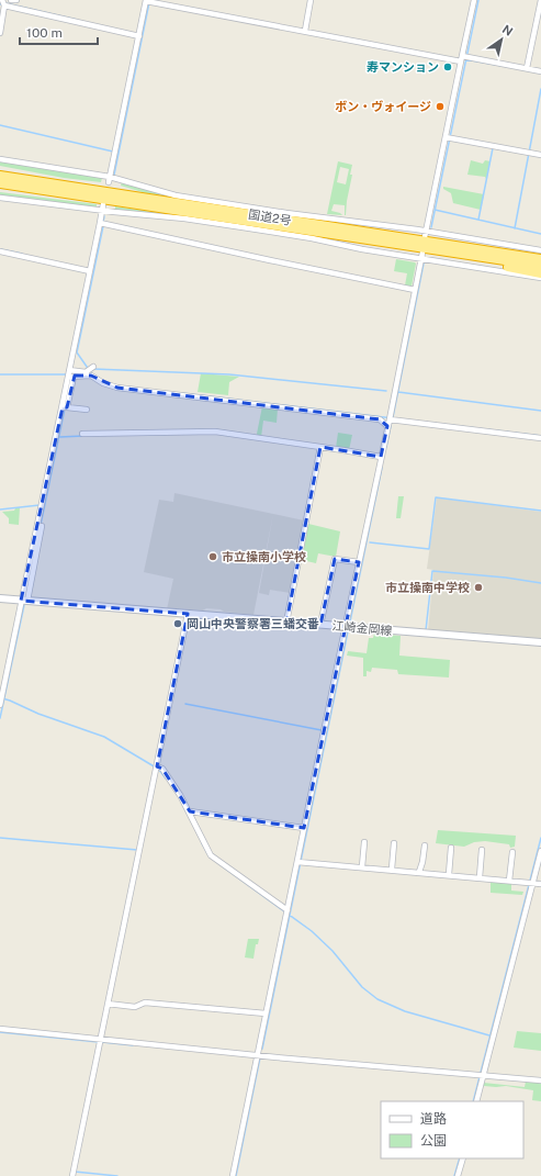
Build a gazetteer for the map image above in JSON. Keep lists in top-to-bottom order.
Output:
{
  "streets": {
    "highway": ["国道2号"],
    "main road": ["江崎金岡線"]
  },
  "places": [
    "寿マンション",
    "ボン・ヴォイージ",
    "市立操南小学校",
    "市立操南中学校",
    "岡山中央警察署三蟠交番"
  ],
  "legend": ["道路", "公園"],
  "scale_bar": "100 m",
  "north": "top right"
}
